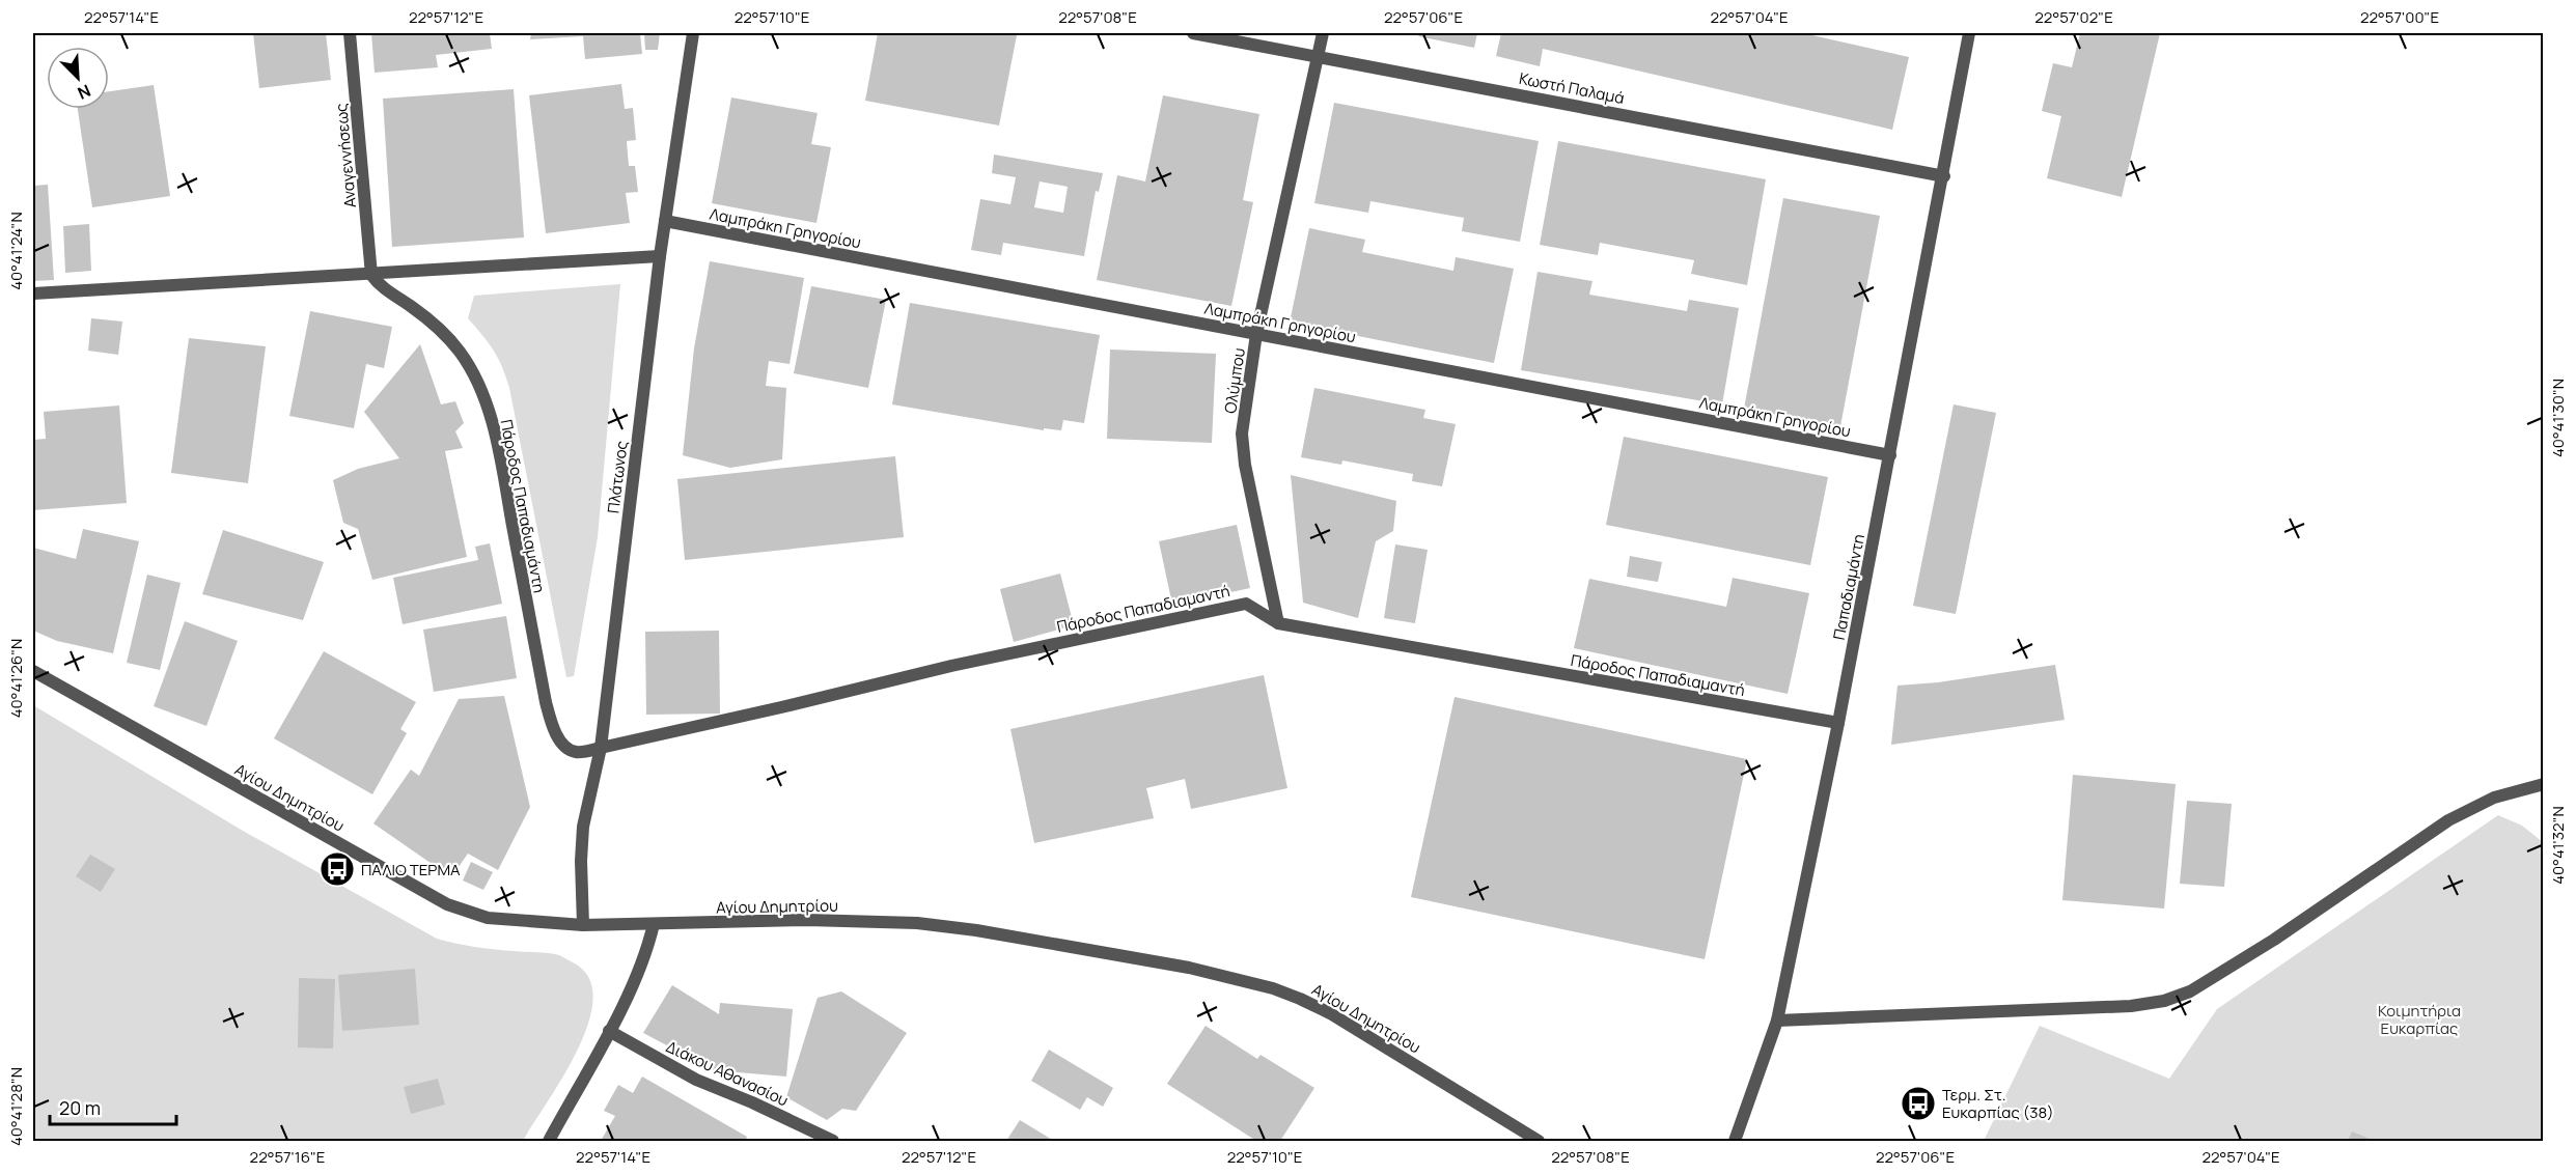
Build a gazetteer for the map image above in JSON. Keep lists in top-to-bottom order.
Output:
{
  "streets": {
    "street": [
      "Κωστή Παλαμά",
      "Αναγεννήσεως",
      "Λαμπράκη Γρηγορίου",
      "Ολύμπου",
      "Πλάτωνος",
      "Πάροδος Παπαδιαμάντη",
      "Παπαδιαμάντη",
      "Πάροδος Παπαδιαμαντή",
      "Αγίου Δημητρίου",
      "Διάκου Αθανασίου"
    ]
  },
  "crossings": [
    ["Κωστή Παλαμά", "Ολύμπου"],
    ["Κωστή Παλαμά", "Παπαδιαμάντη"],
    ["Αναγεννήσεως", "Πάροδος Παπαδιαμάντη"],
    ["Λαμπράκη Γρηγορίου", "Ολύμπου"],
    ["Λαμπράκη Γρηγορίου", "Πλάτωνος"],
    ["Λαμπράκη Γρηγορίου", "Παπαδιαμάντη"],
    ["Ολύμπου", "Πάροδος Παπαδιαμαντή"],
    ["Πλάτωνος", "Πάροδος Παπαδιαμάντη"],
    ["Πλάτωνος", "Πάροδος Παπαδιαμαντή"],
    ["Πλάτωνος", "Αγίου Δημητρίου"],
    ["Πάροδος Παπαδιαμάντη", "Πάροδος Παπαδιαμαντή"],
    ["Παπαδιαμάντη", "Πάροδος Παπαδιαμαντή"]
  ],
  "parks": ["Κοιμητήρια Ευκαρπίας"],
  "places": {
    "bus stop": ["ΠΑΛΙΟ ΤΕΡΜΑ", "Τερμ. Στ. Ευκαρπίας (38)"]
  },
  "scale_bar": "20 m",
  "north": "bottom right",
  "coordinates": [
    "22°57'14\"E",
    "22°57'12\"E",
    "22°57'10\"E",
    "22°57'08\"E",
    "22°57'06\"E",
    "22°57'04\"E",
    "22°57'02\"E",
    "22°57'00\"E",
    "40°41'24\"N",
    "40°41'30\"N",
    "40°41'26\"N",
    "40°41'32\"N",
    "40°41'28\"N",
    "22°57'16\"E"
  ]
}
